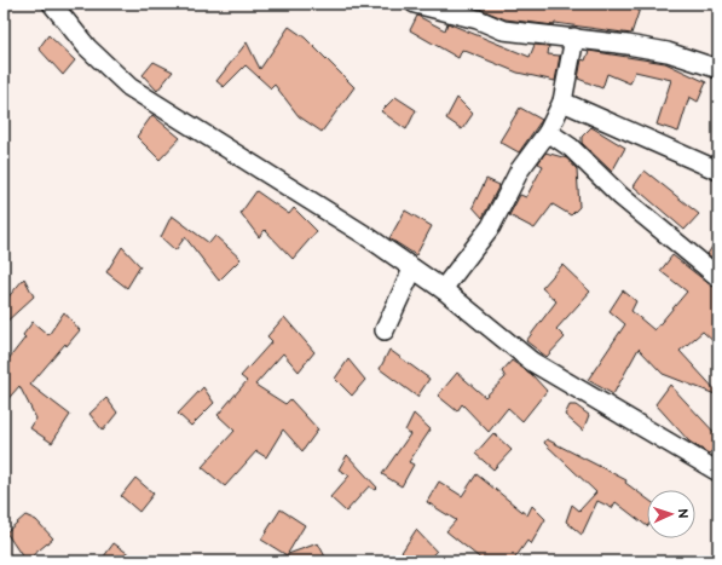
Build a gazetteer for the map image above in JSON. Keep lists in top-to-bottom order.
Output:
{
  "north": "right"
}
